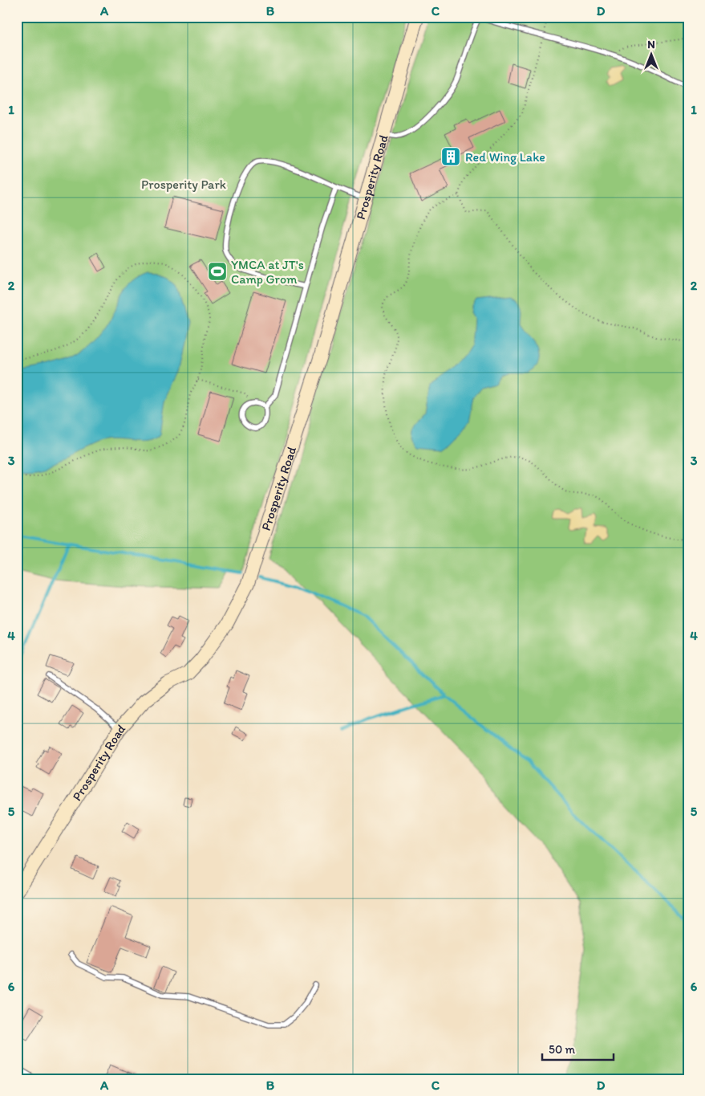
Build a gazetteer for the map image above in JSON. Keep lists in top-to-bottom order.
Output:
{
  "streets": {
    "street": ["Prosperity Road"]
  },
  "parks": ["Prosperity Park"],
  "places": {
    "building": ["Red Wing Lake"],
    "sports": ["YMCA at JT's Camp Grom"]
  },
  "scale_bar": "50 m",
  "north": "top",
  "grid": {
    "columns": [
      "A",
      "B",
      "C",
      "D"
    ],
    "rows": [
      "1",
      "2",
      "3",
      "4",
      "5",
      "6"
    ]
  }
}
